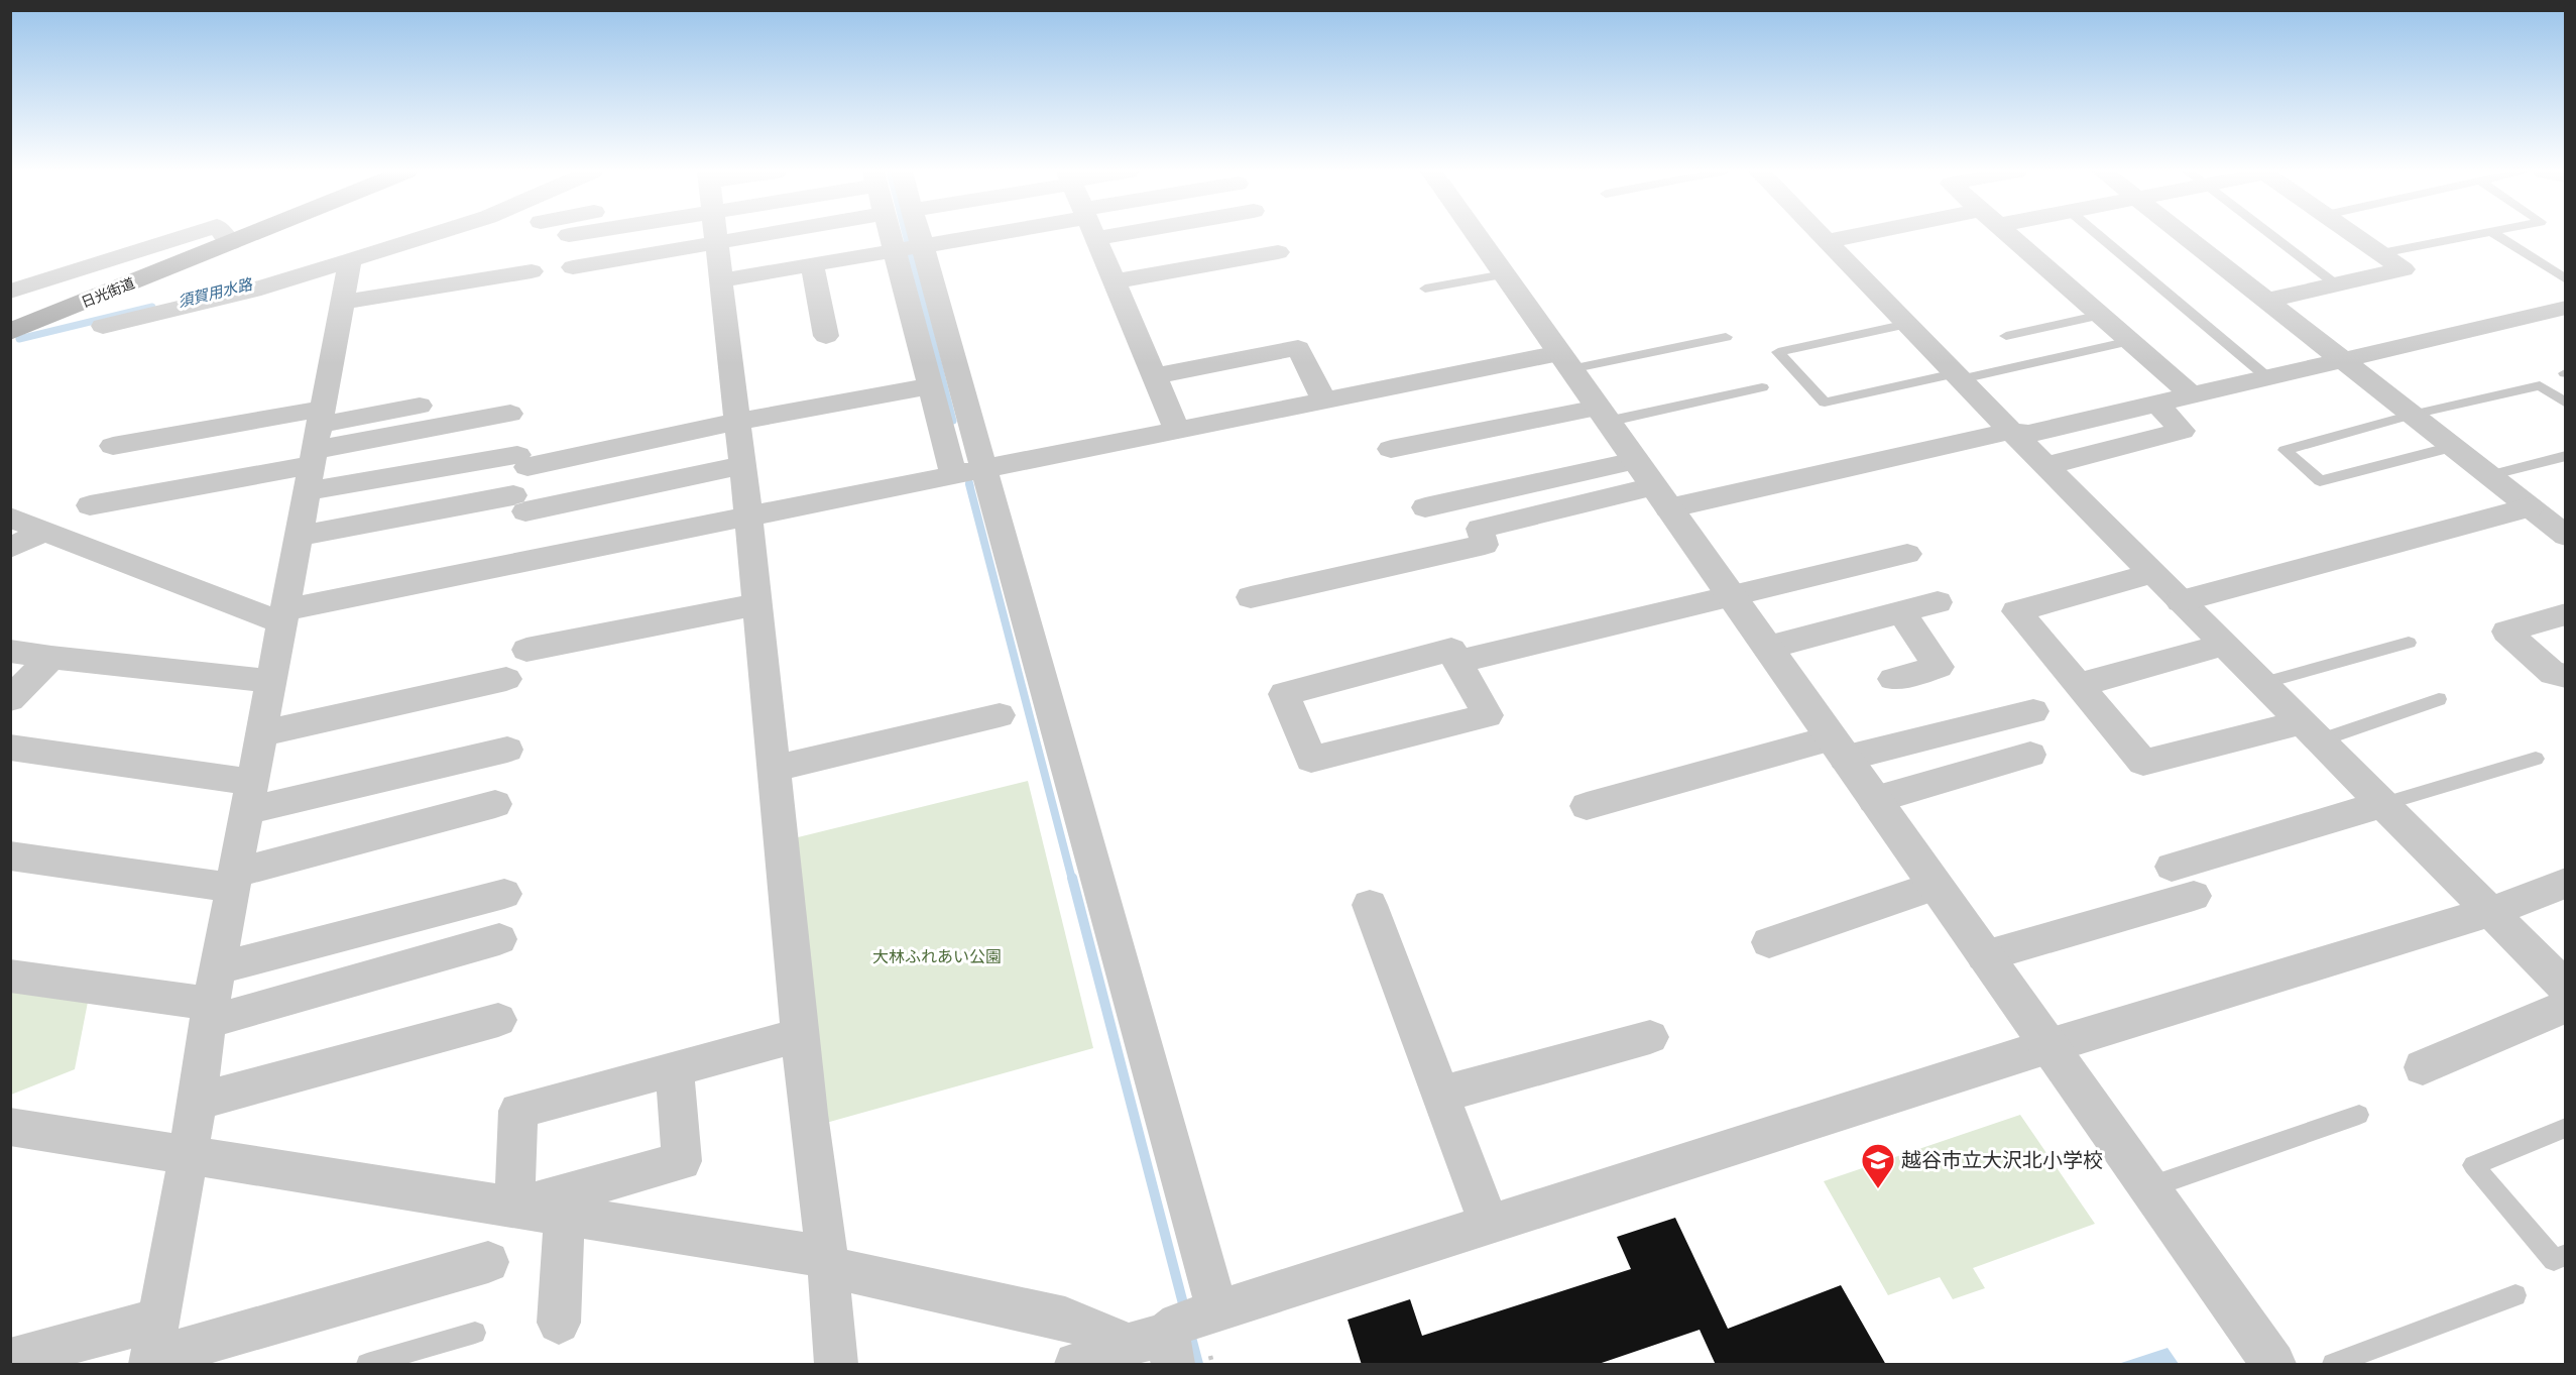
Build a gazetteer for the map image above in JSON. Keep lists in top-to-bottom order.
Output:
{
  "streets": {
    "main road": ["日光街道"]
  },
  "water": ["須賀用水路"],
  "parks": ["大林ふれあい公園"],
  "places": {
    "school or university": ["越谷市立大沢北小学校"]
  }
}
